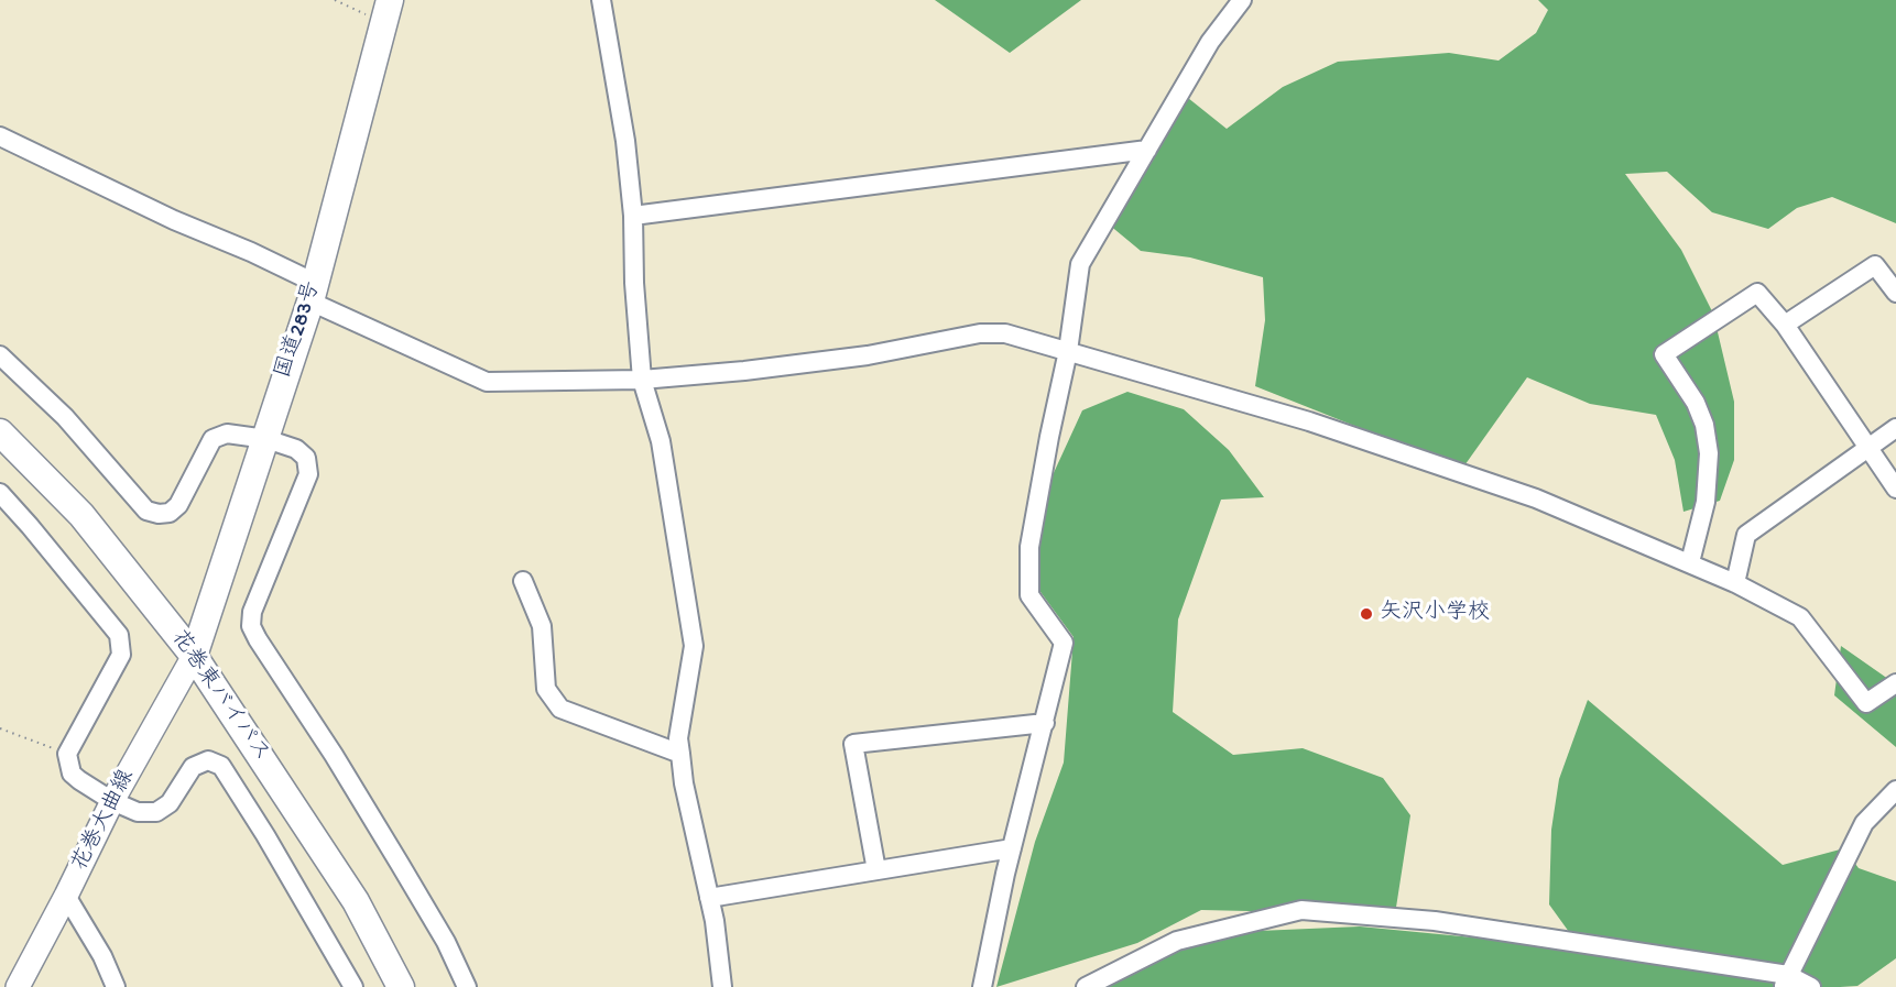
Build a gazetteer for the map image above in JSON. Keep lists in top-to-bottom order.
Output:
{
  "streets": {
    "highway": ["国道283号", "花巻東バイパス"],
    "main road": ["花巻大曲線"]
  },
  "crossings": [
    ["国道283号", "花巻東バイパス"],
    ["国道283号", "花巻大曲線"],
    ["花巻東バイパス", "花巻大曲線"]
  ],
  "places": ["矢沢小学校"]
}
